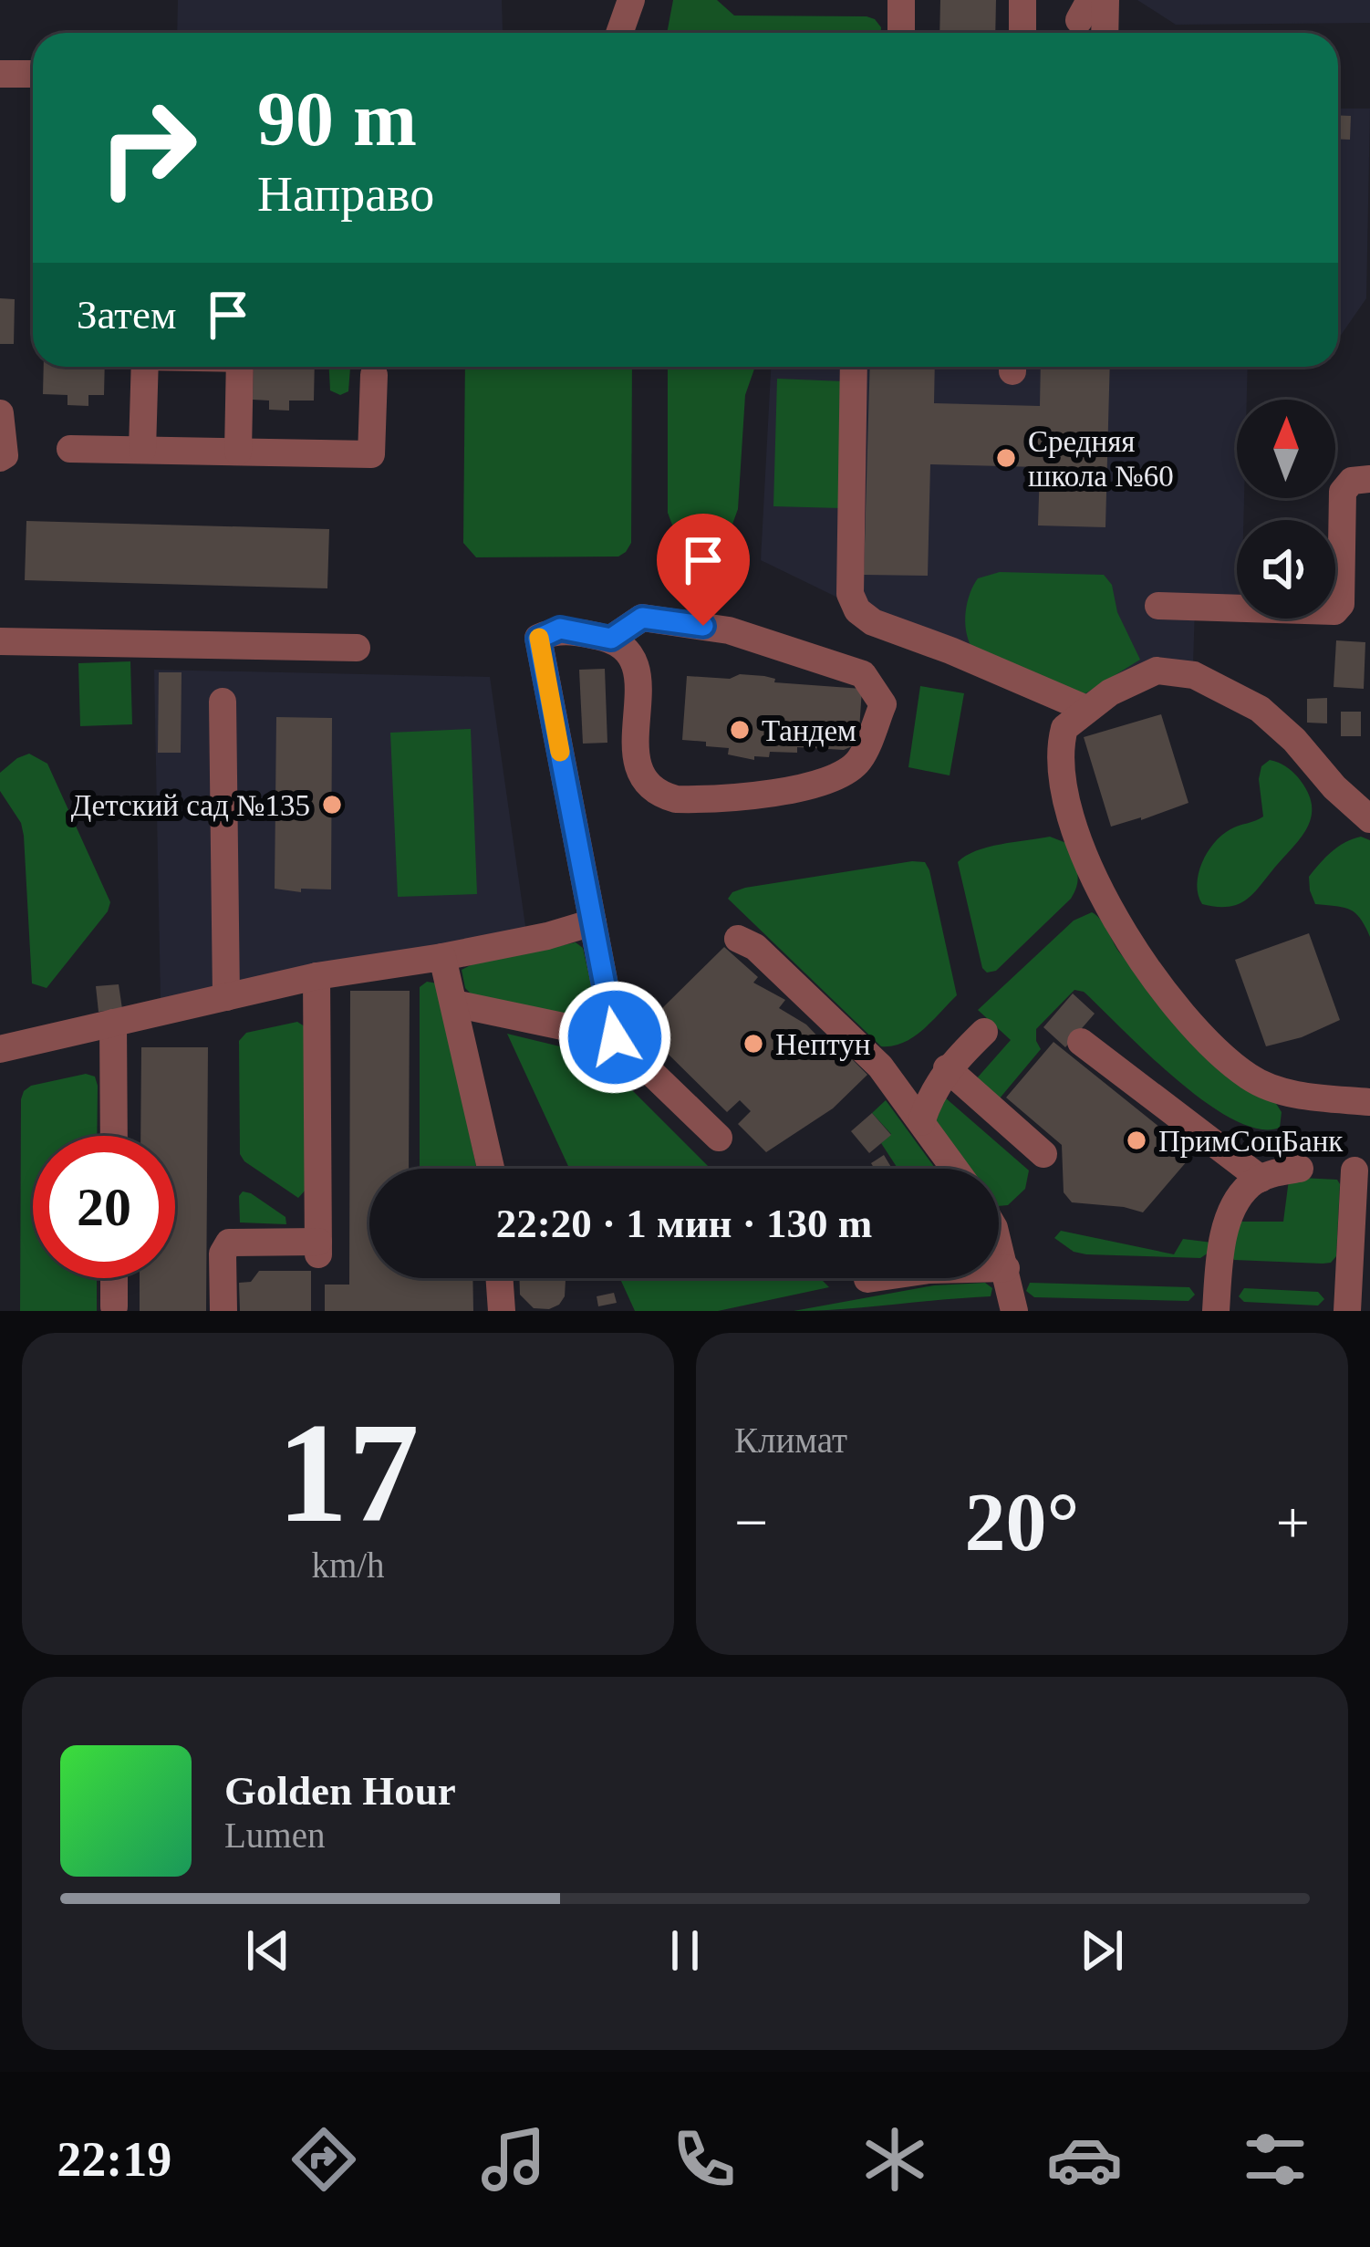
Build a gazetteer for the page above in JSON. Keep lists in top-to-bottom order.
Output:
{
  "places": [
    "Средняя школа №60",
    "Тандем",
    "Детский сад №135",
    "Нептун",
    "ПримСоцБанк"
  ],
  "north": "top",
  "page": {
    "turn": ["90 m", "Направо"],
    "then": "Затем",
    "limit": "20",
    "trip": "22:20 · 1 мин · 130 m",
    "tile": [
      ["17", "km/h"],
      "Климат"
    ],
    "heat": ["−", "20°", "+"],
    "song": ["Golden Hour", "Lumen"],
    "tabs": "22:19"
  }
}
